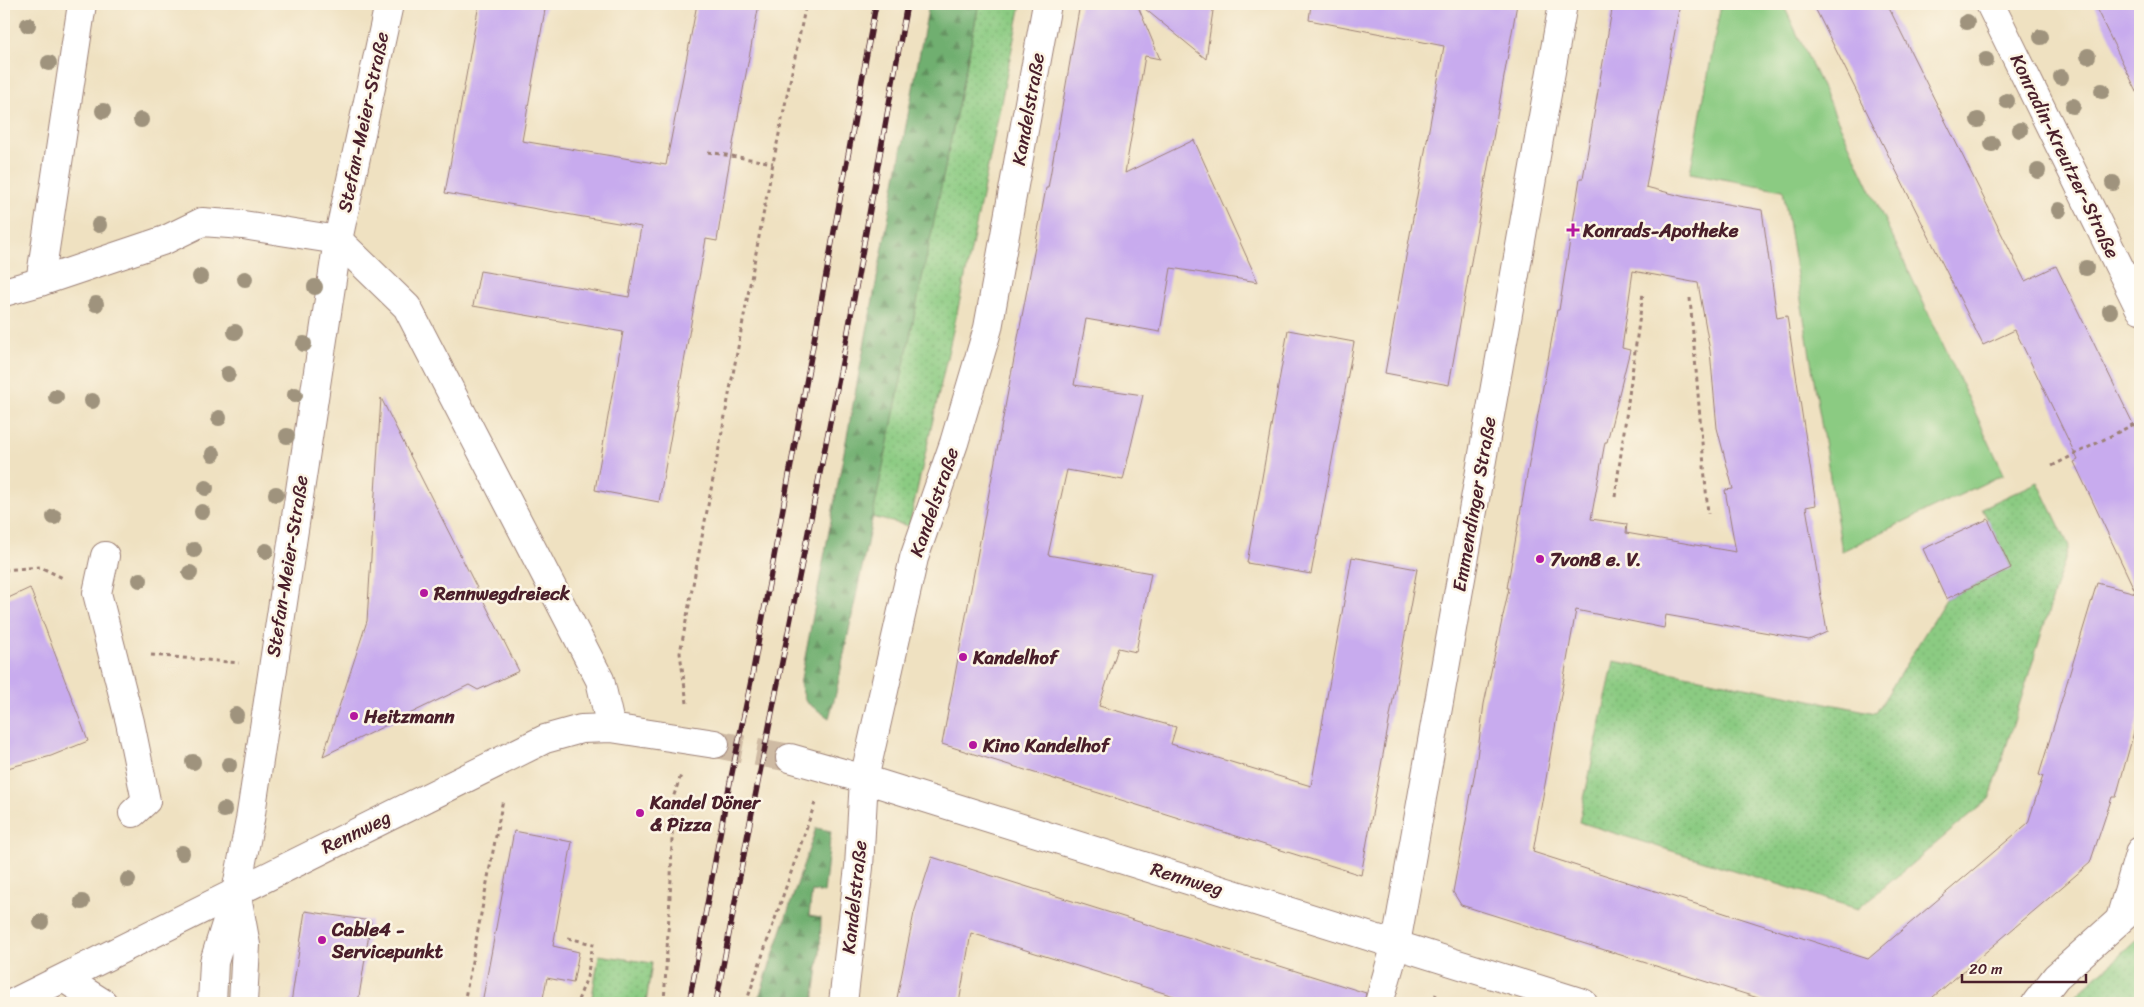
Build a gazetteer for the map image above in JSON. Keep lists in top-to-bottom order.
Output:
{
  "streets": {
    "street": [
      "Kandelstraße",
      "Stefan-Meier-Straße",
      "Konradin-Kreutzer-Straße",
      "Emmendinger Straße",
      "Rennweg"
    ]
  },
  "crossings": [
    ["Kandelstraße", "Rennweg"],
    ["Stefan-Meier-Straße", "Rennweg"],
    ["Emmendinger Straße", "Rennweg"]
  ],
  "places": {
    "health": ["Konrads-Apotheke"],
    "other": [
      "7von8 e. V.",
      "Rennwegdreieck",
      "Kandelhof",
      "Heitzmann",
      "Kino Kandelhof",
      "Kandel Döner & Pizza",
      "Cable4 - Servicepunkt"
    ]
  },
  "scale_bar": "20 m"
}
